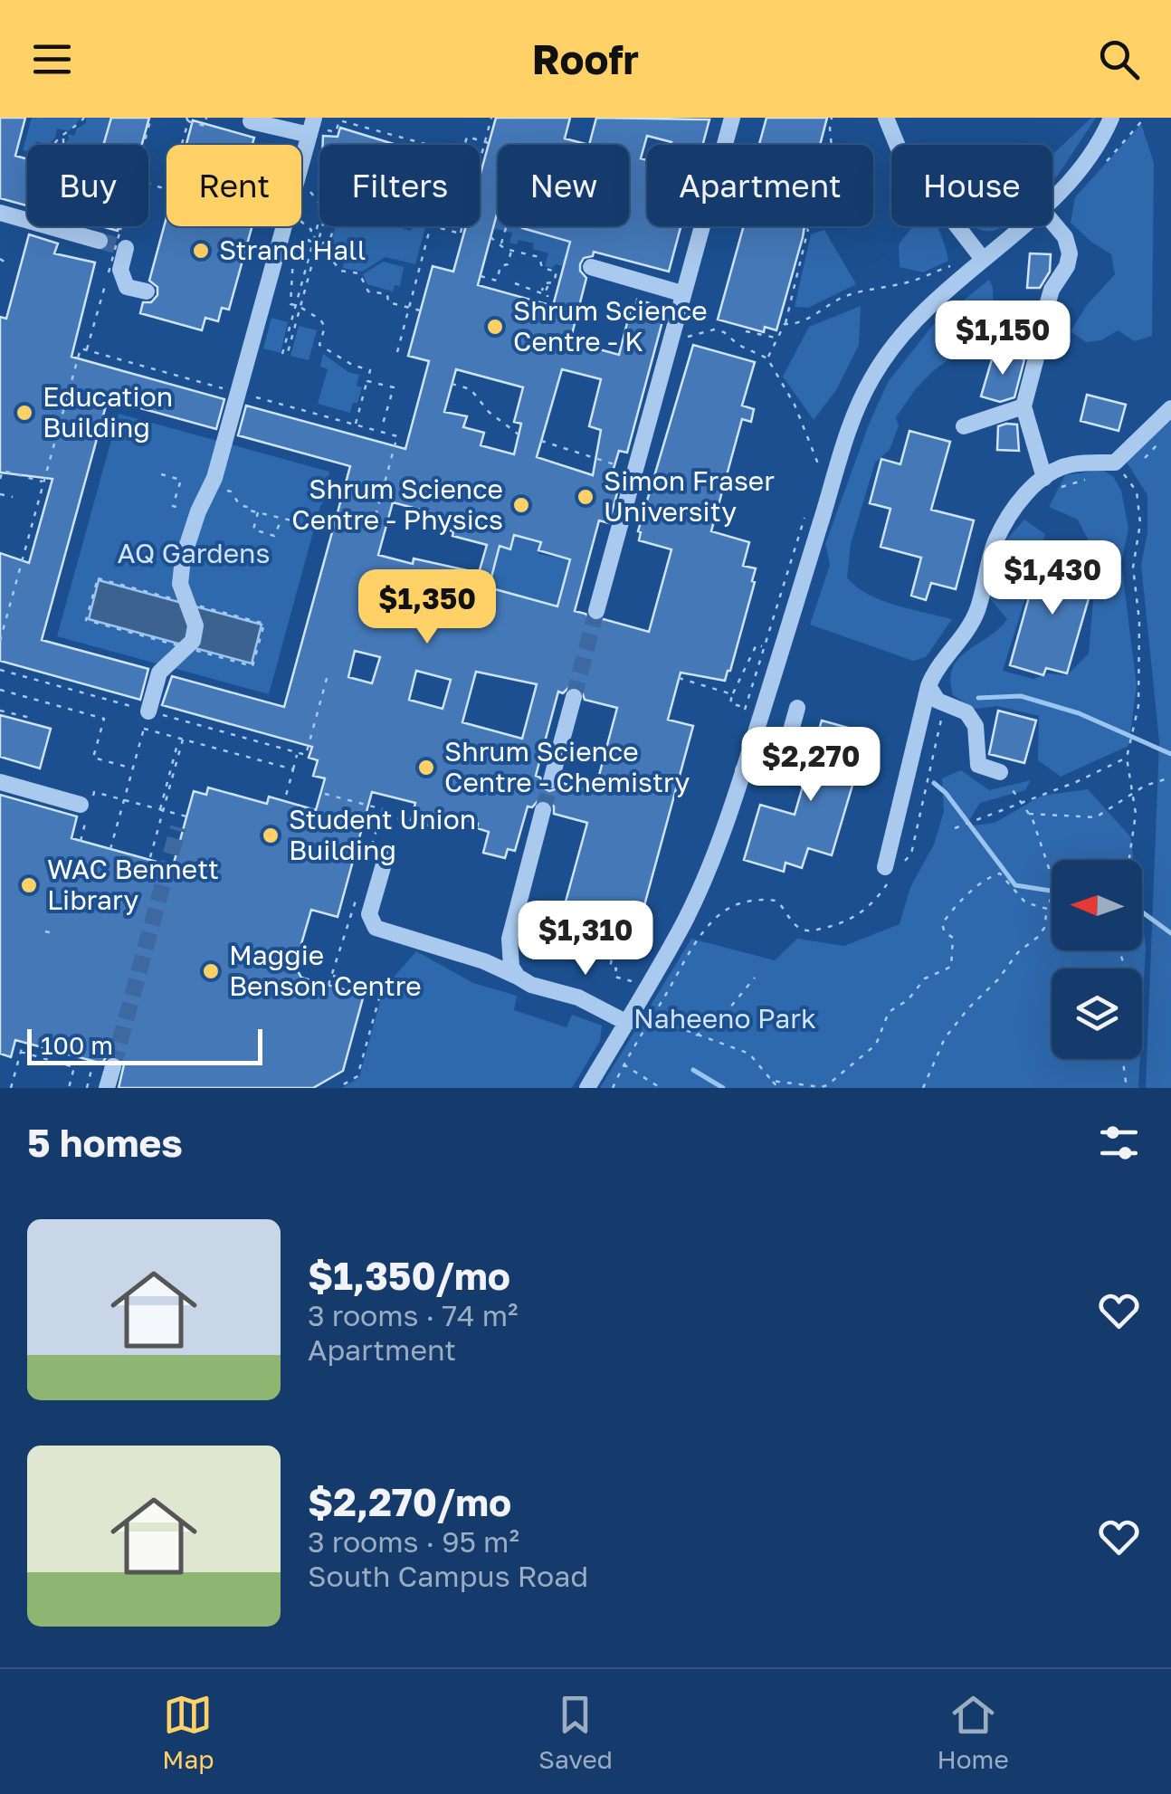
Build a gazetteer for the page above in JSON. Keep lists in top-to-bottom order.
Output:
{
  "parks": ["AQ Gardens", "Naheeno Park"],
  "places": [
    "Strand Hall",
    "Shrum Science Centre - K",
    "Education Building",
    "Simon Fraser University",
    "Shrum Science Centre - Physics",
    "Shrum Science Centre - Chemistry",
    "Student Union Building",
    "WAC Bennett Library",
    "Maggie Benson Centre"
  ],
  "scale_bar": "100 m",
  "north": "left",
  "page": {
    "header": "Roofr",
    "chip": [
      "Buy",
      "Rent",
      "Filters",
      "New",
      "Apartment",
      "House"
    ],
    "price": [
      "$1,150",
      "$1,430",
      "$1,350",
      "$2,270",
      "$1,310"
    ],
    "scale": "100 m",
    "heading": "5 homes",
    "list": [
      {
        "name": "$1,350/mo",
        "note": "3 rooms · 74 m² · Apartment"
      },
      {
        "name": "$2,270/mo",
        "note": "3 rooms · 95 m² · South Campus Road"
      }
    ],
    "tabs": ["Map", "Saved", "Home"]
  }
}
